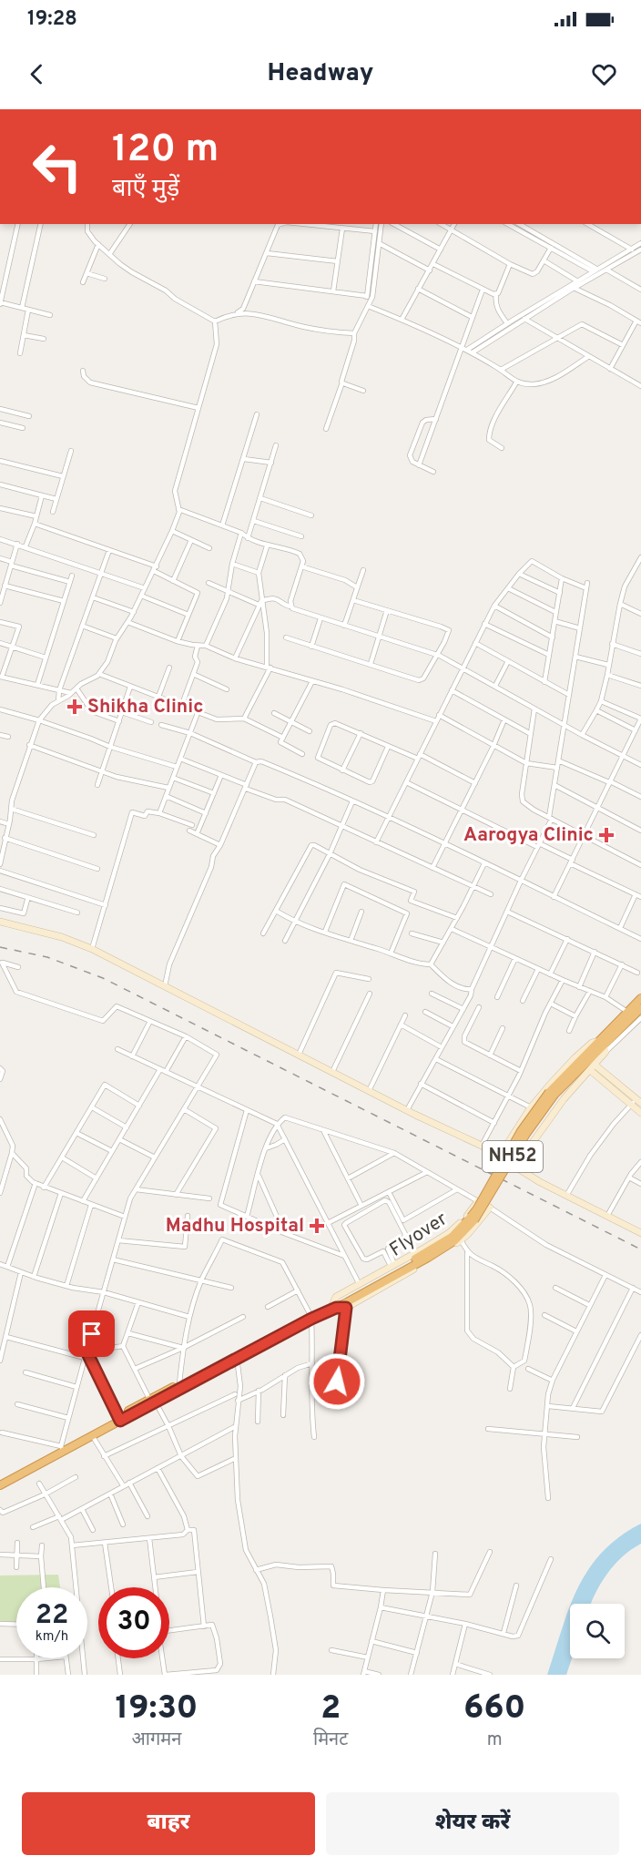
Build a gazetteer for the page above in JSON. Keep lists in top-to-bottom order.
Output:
{
  "streets": {
    "highway": ["NH52", "Flyover"]
  },
  "crossings": [
    ["NH52", "Flyover"]
  ],
  "places": {
    "health": ["Shikha Clinic", "Aarogya Clinic", "Madhu Hospital"]
  },
  "page": {
    "status": "19:28",
    "header": "Headway",
    "turn": ["120 m", "बाएँ मुड़ें"],
    "speed": "22 km/h",
    "limit": "30",
    "eta": [
      "19:30",
      "आगमन",
      "2",
      "मिनट",
      "660",
      "m"
    ],
    "buttons": ["बाहर", "शेयर करें"]
  }
}
